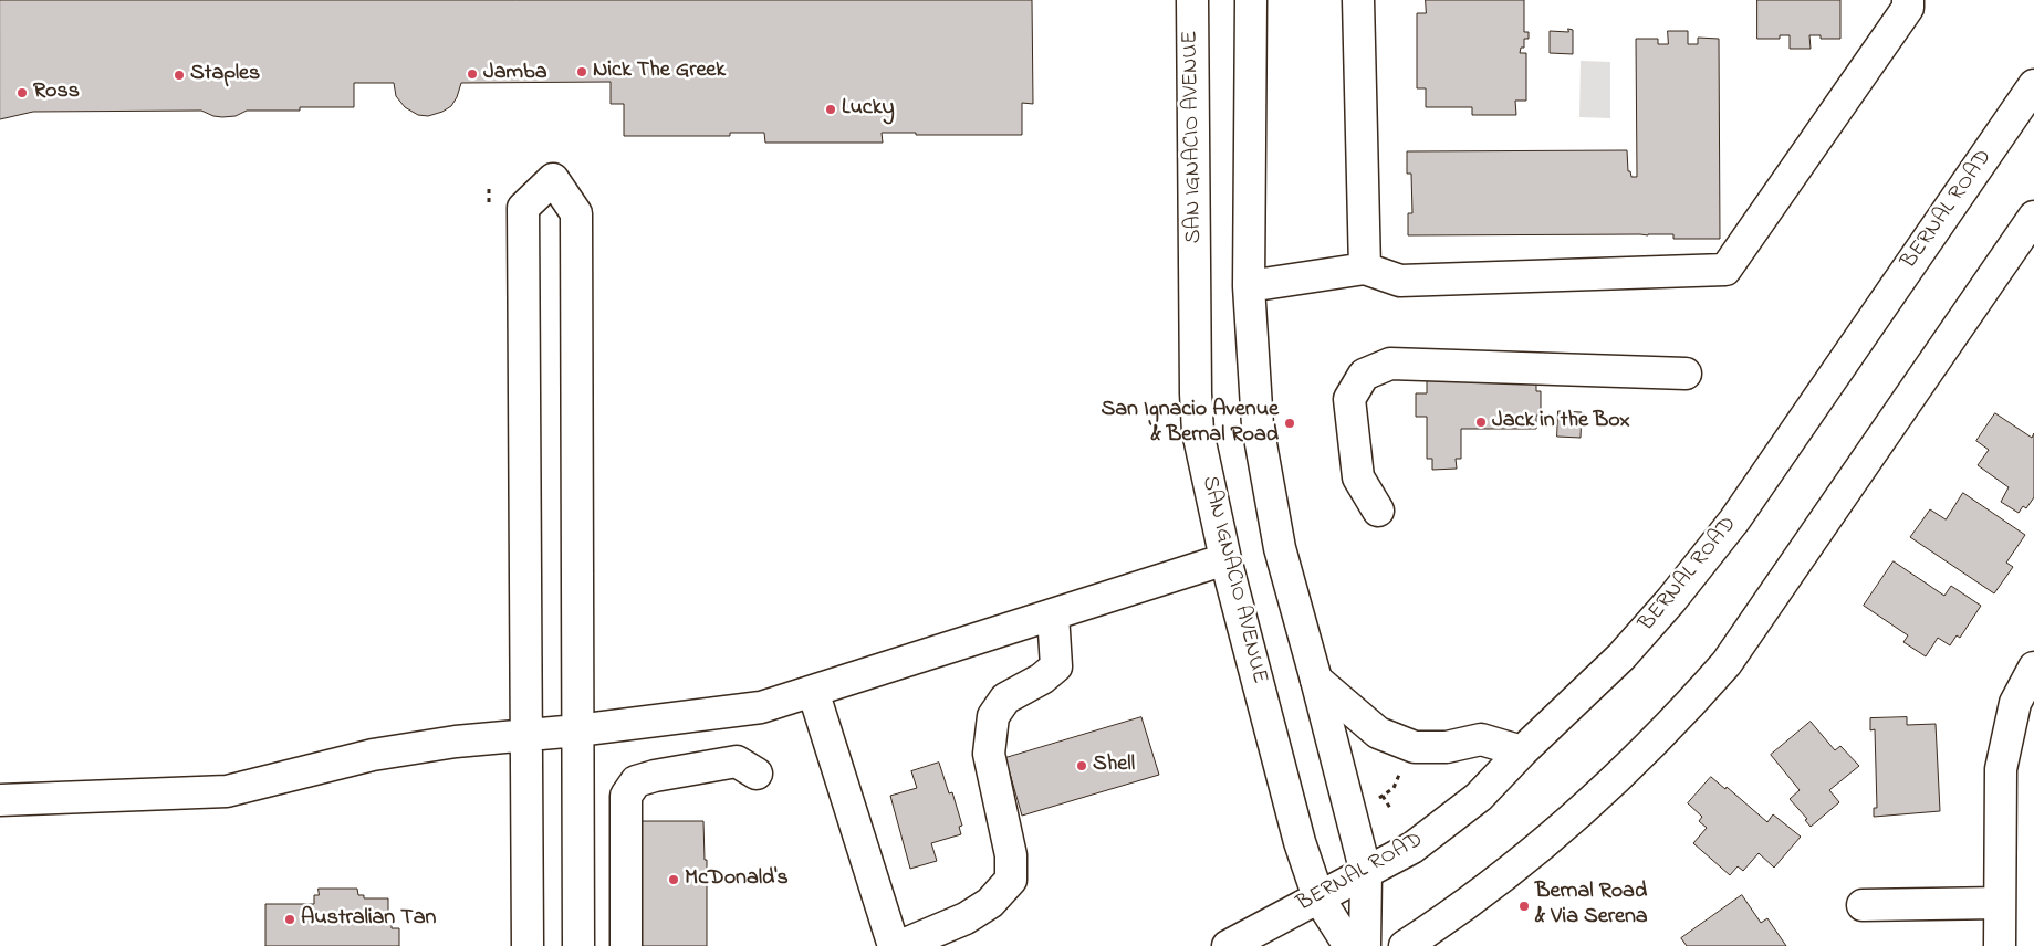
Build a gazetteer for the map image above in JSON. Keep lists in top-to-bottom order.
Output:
{
  "streets": {
    "main road": ["SAN IGNACIO AVENUE", "BERNAL ROAD"]
  },
  "crossings": [
    ["SAN IGNACIO AVENUE", "BERNAL ROAD"]
  ],
  "places": [
    "Nick The Greek",
    "Jamba",
    "Staples",
    "Ross",
    "Lucky",
    "Jack in the Box",
    "San Ignacio Avenue & Bernal Road",
    "Shell",
    "McDonald's",
    "Bernal Road & Via Serena",
    "Australian Tan"
  ]
}
